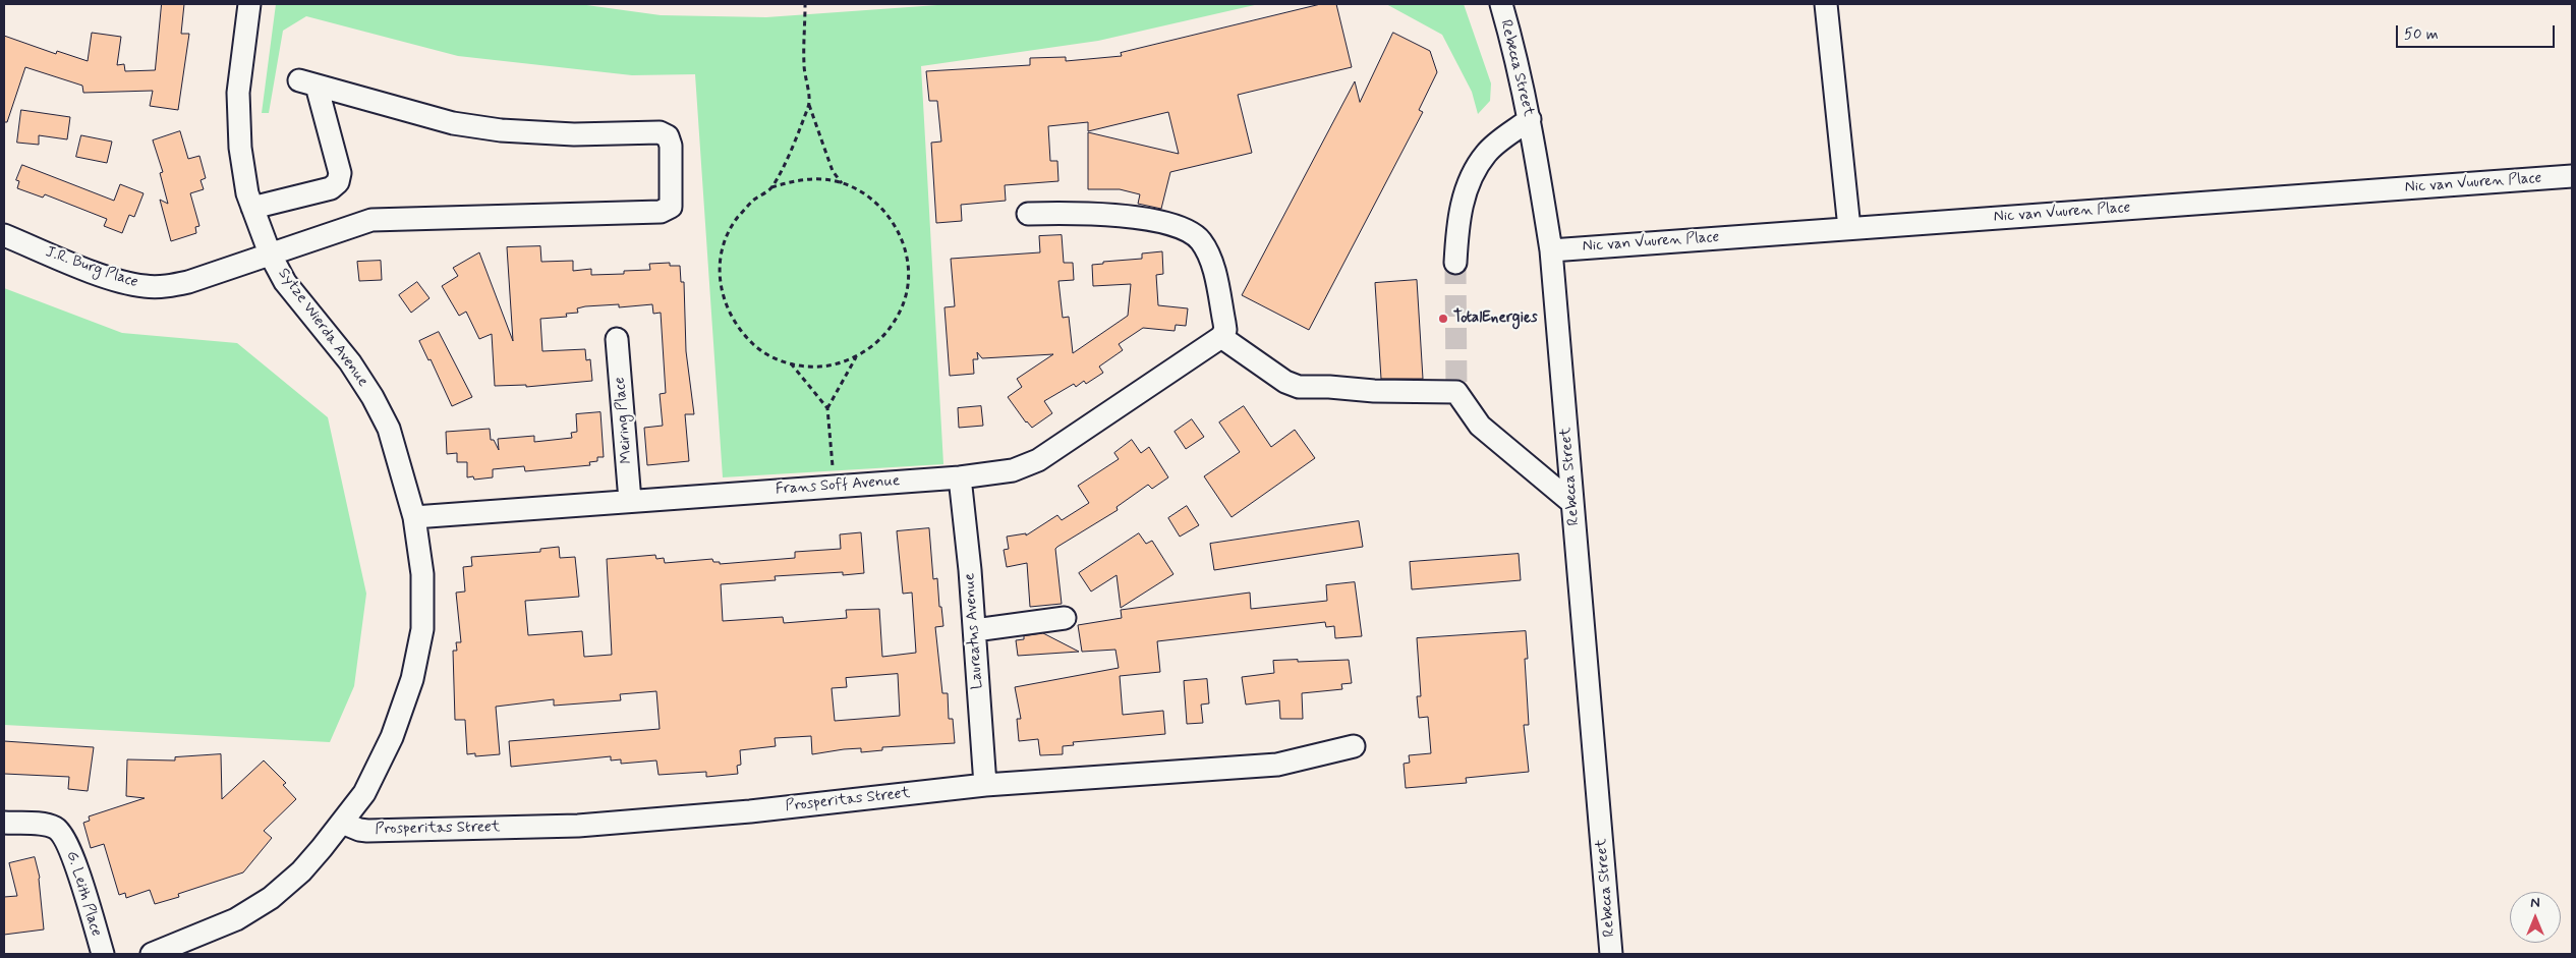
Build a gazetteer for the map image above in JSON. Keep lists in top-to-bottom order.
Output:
{
  "streets": {
    "street": [
      "Rebecca Street",
      "Nic van Vuuren Place",
      "J.R. Burg Place",
      "Sytze Wierda Avenue",
      "Meiring Place",
      "Frans Soff Avenue",
      "Laureatus Avenue",
      "Prosperitas Street",
      "G. Leith Place"
    ]
  },
  "crossings": [
    ["Rebecca Street", "Nic van Vuuren Place"],
    ["J.R. Burg Place", "Sytze Wierda Avenue"],
    ["Sytze Wierda Avenue", "Frans Soff Avenue"],
    ["Sytze Wierda Avenue", "Prosperitas Street"],
    ["Meiring Place", "Frans Soff Avenue"],
    ["Frans Soff Avenue", "Laureatus Avenue"],
    ["Laureatus Avenue", "Prosperitas Street"]
  ],
  "places": ["TotalEnergies"],
  "scale_bar": "50 m",
  "north": "top"
}
